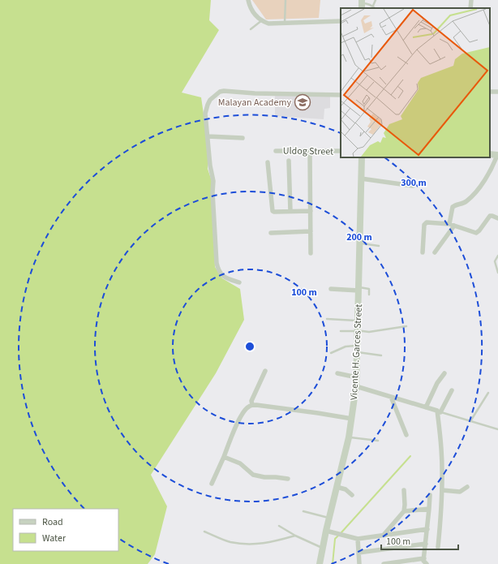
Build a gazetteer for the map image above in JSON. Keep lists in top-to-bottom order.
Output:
{
  "streets": {
    "street": ["Uldog Street", "Vicente H. Garces Street"]
  },
  "places": {
    "school or university": ["Malayan Academy"]
  },
  "legend": ["Road", "Water"],
  "scale_bar": "100 m",
  "rings": ["300 m", "200 m", "100 m"]
}
